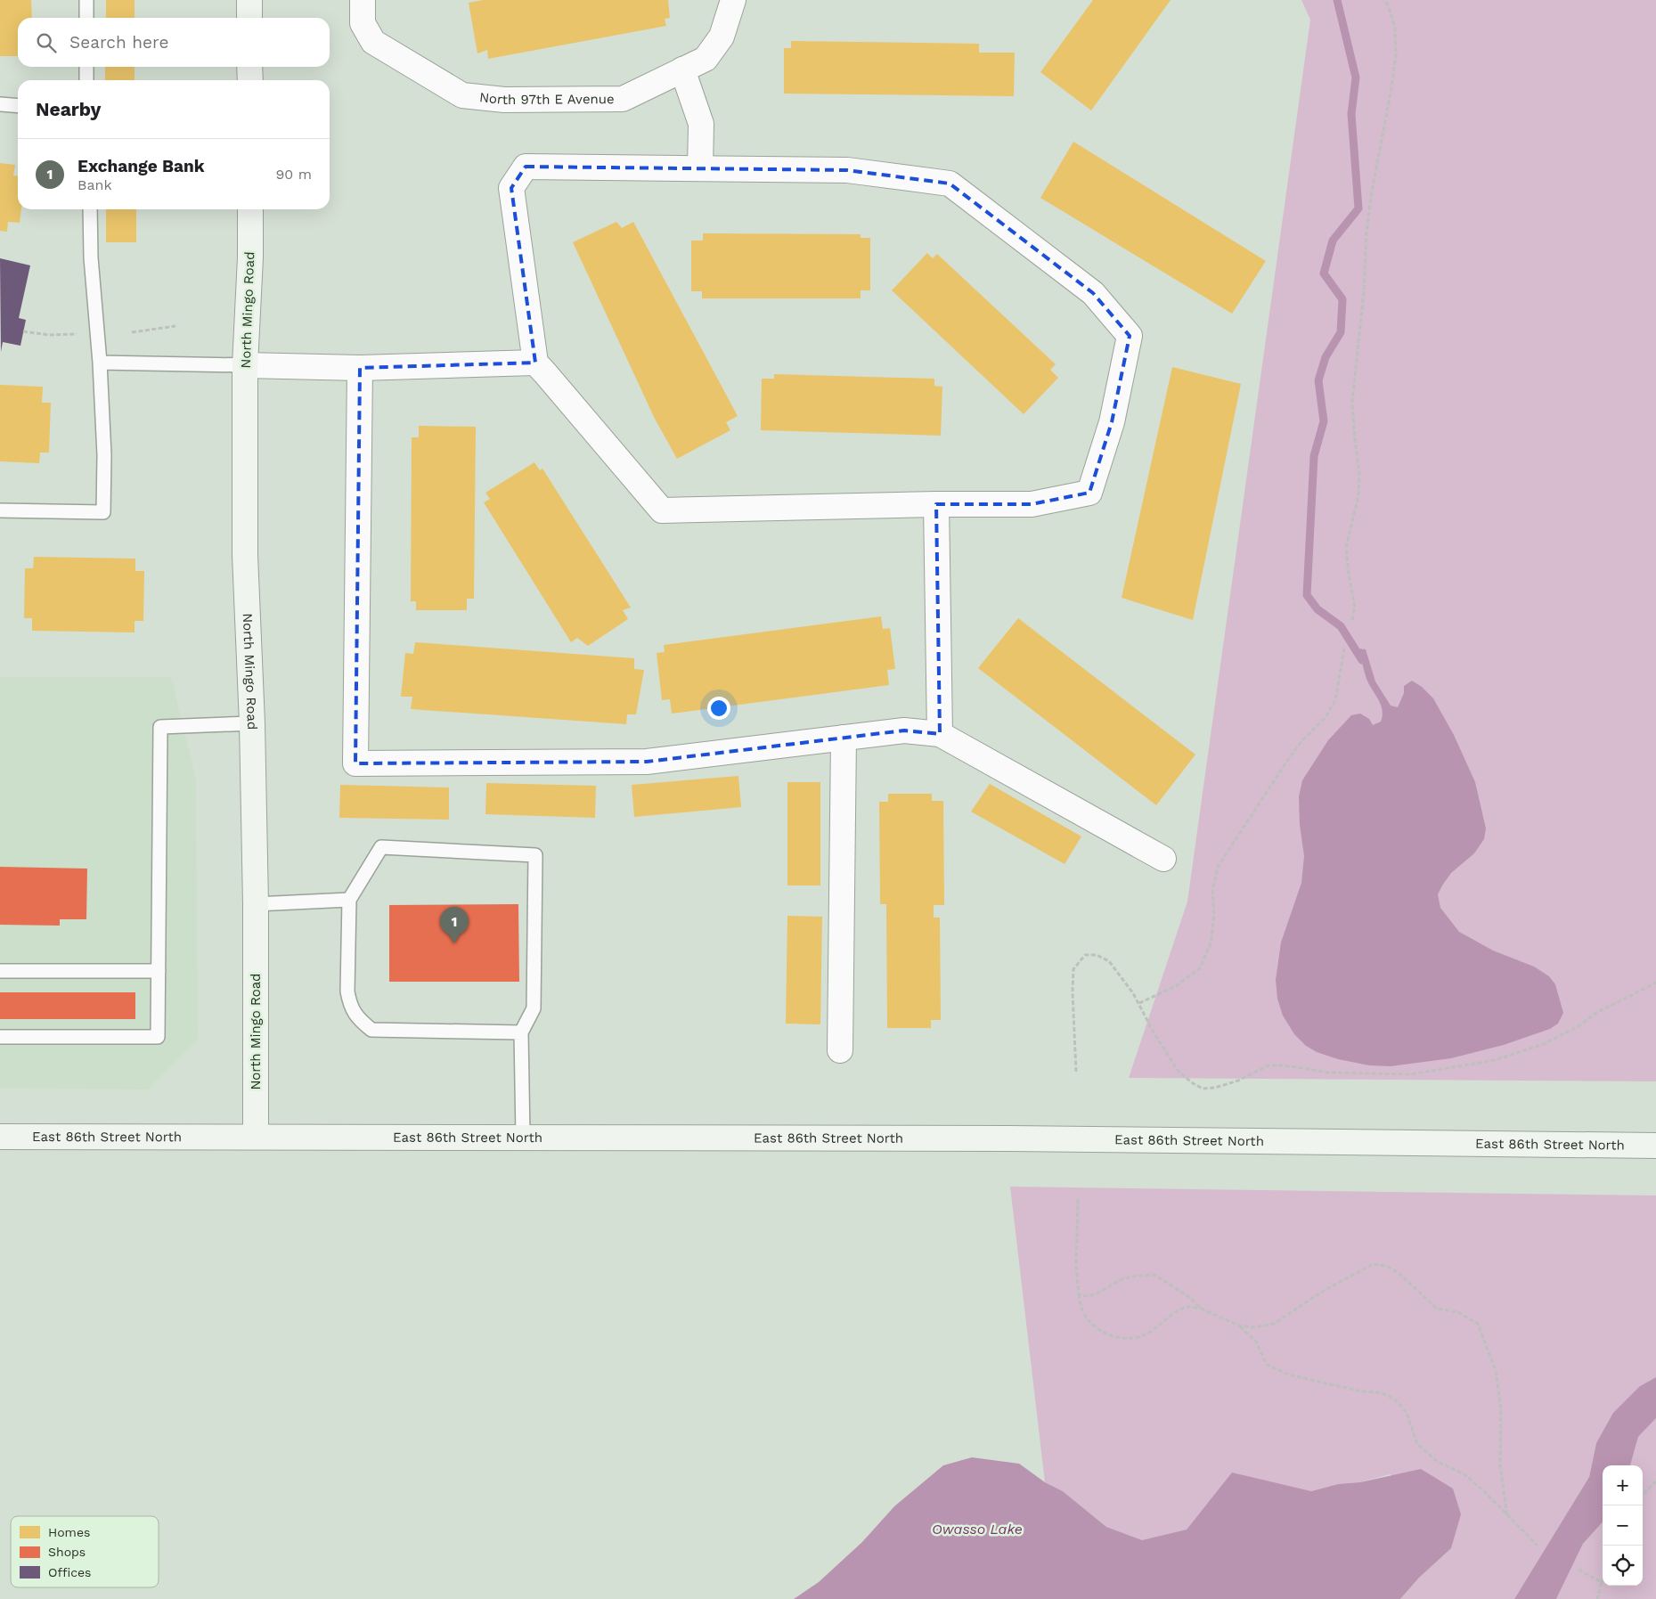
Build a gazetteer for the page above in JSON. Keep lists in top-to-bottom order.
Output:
{
  "streets": {
    "street": ["North 97th E Avenue", "North Mingo Road", "East 86th Street North"]
  },
  "crossings": [
    ["North Mingo Road", "East 86th Street North"]
  ],
  "water": ["Owasso Lake"],
  "legend": ["Homes", "Shops", "Offices"],
  "page": {
    "search": "Search here",
    "heading": "Nearby",
    "list": [
      {
        "mark": "1",
        "name": "Exchange Bank",
        "note": "Bank",
        "value": "90 m"
      }
    ],
    "pins": "1",
    "map_buttons": ["+", "−"]
  }
}
